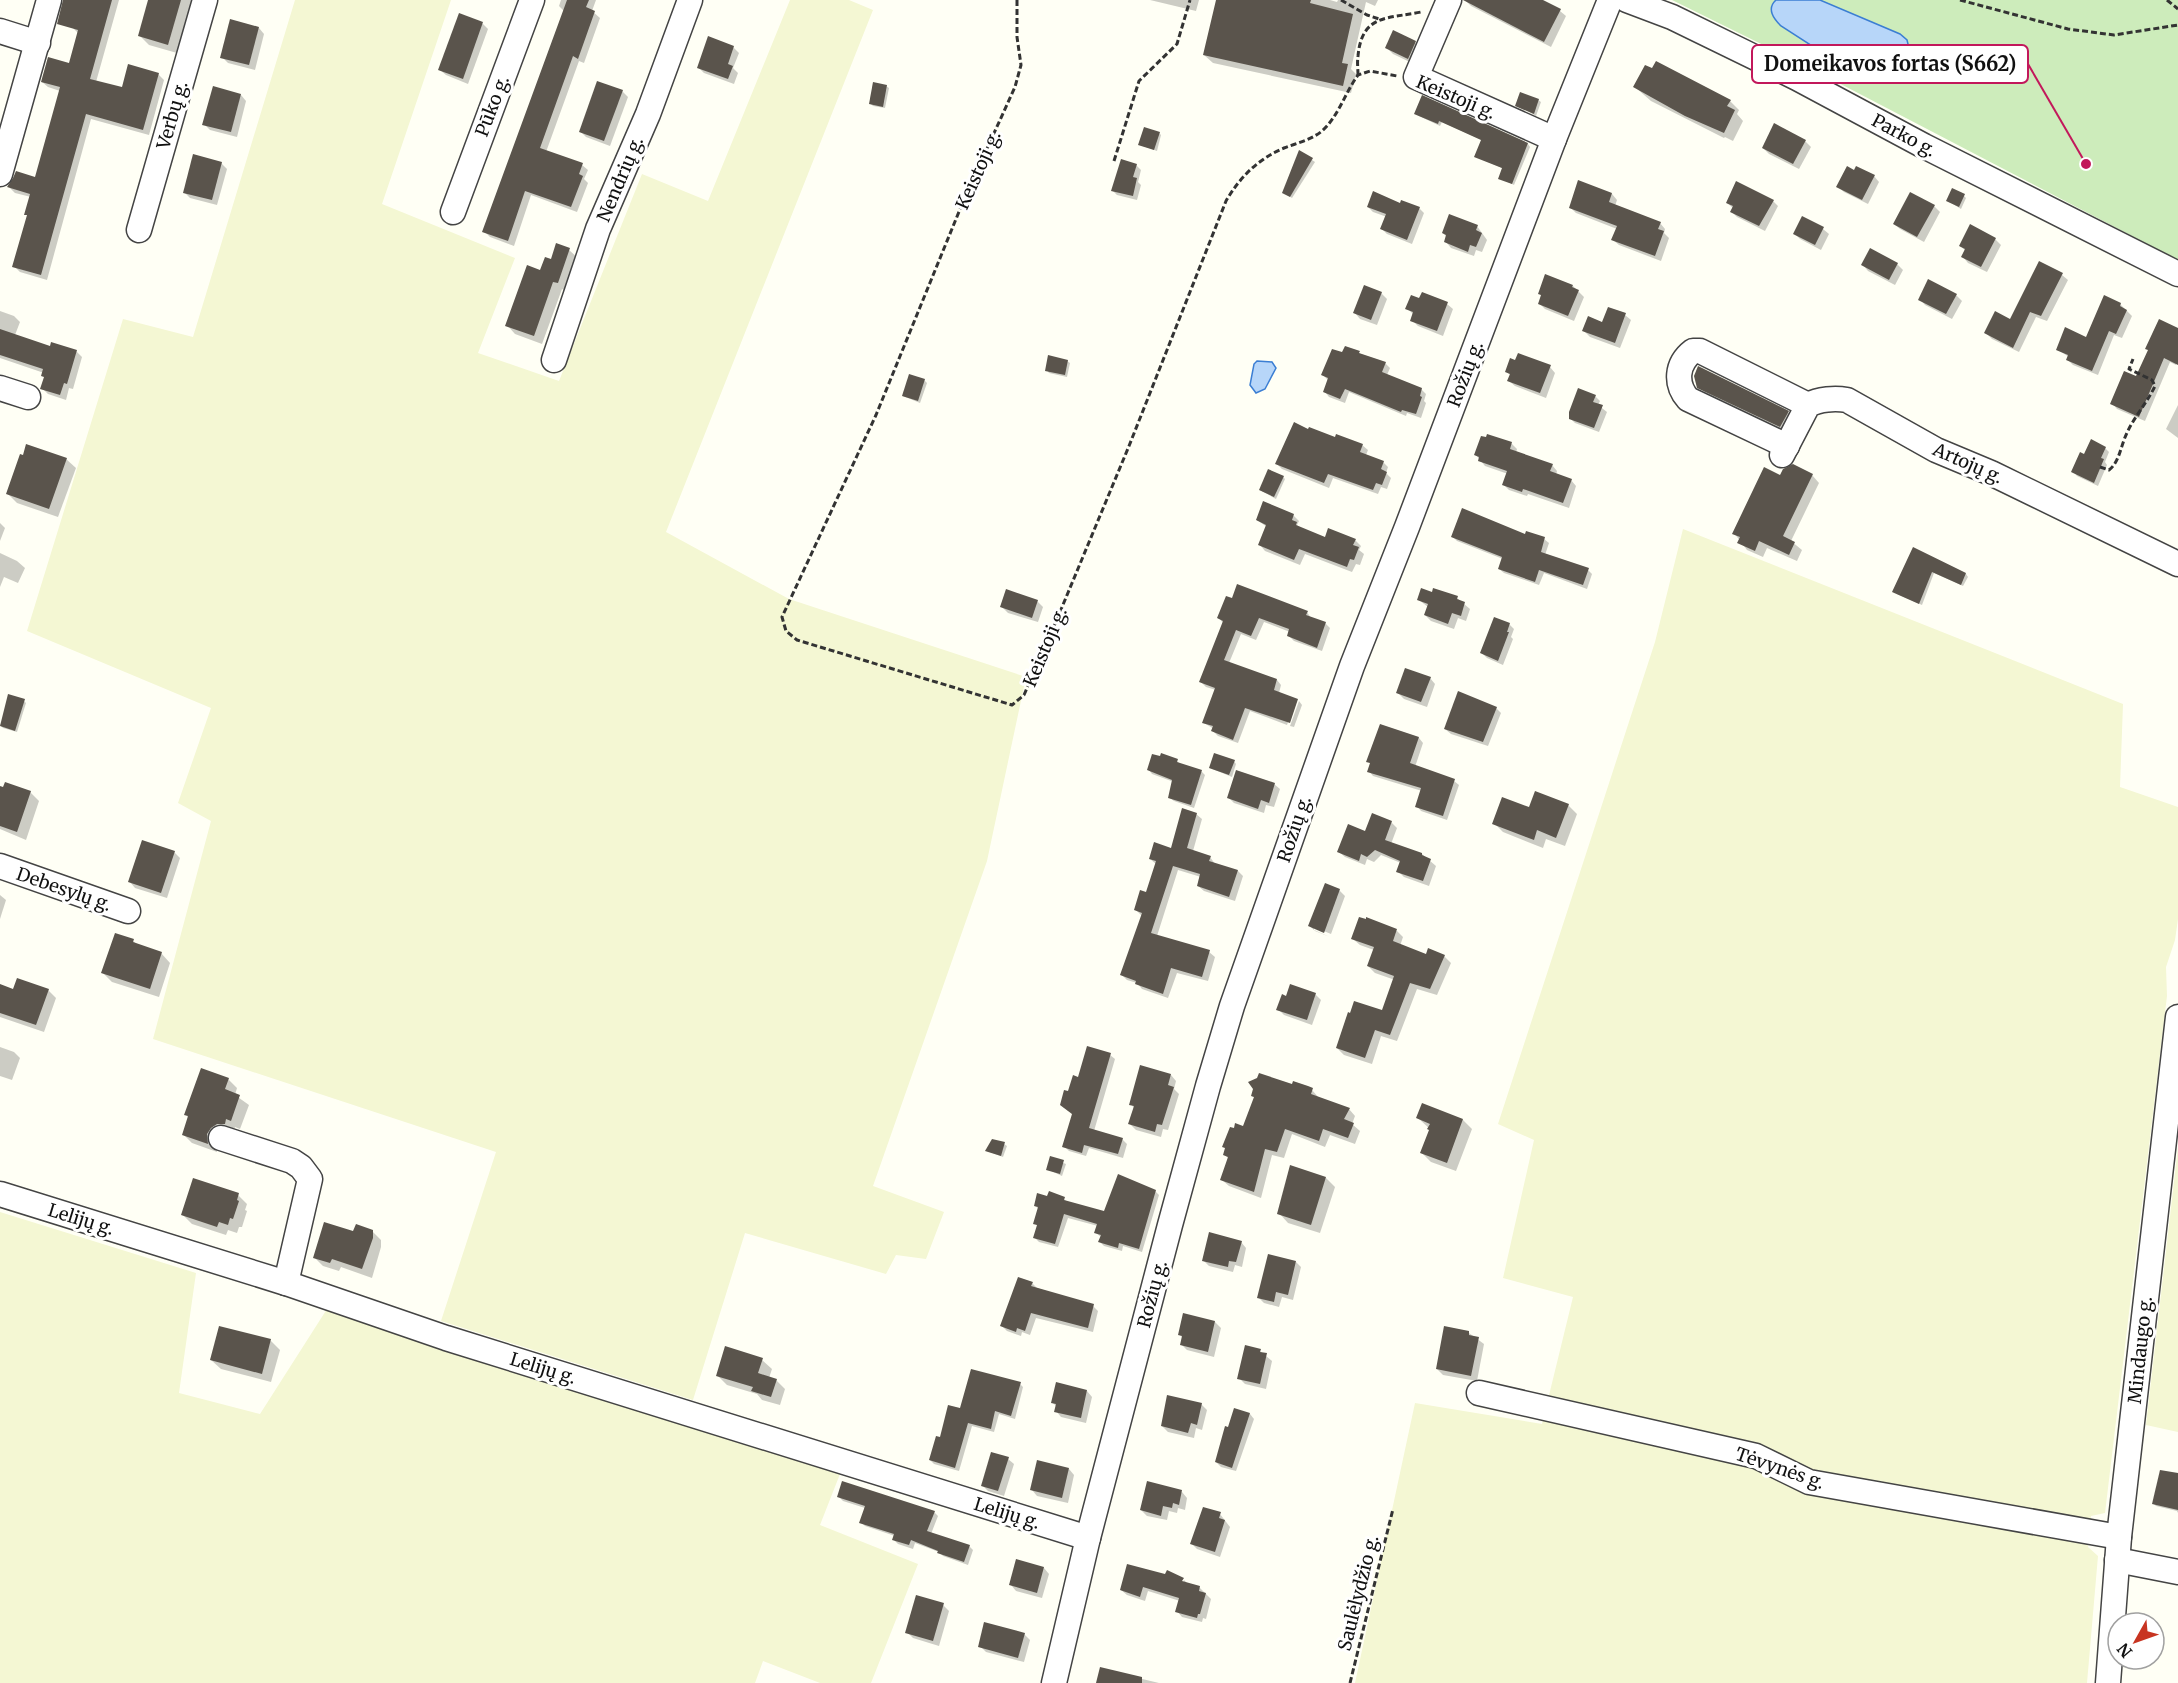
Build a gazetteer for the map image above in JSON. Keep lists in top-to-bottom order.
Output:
{
  "streets": {
    "street": [
      "Keistoji g.",
      "Pūko g.",
      "Verbų g.",
      "Parko g.",
      "Nendrių g.",
      "Rožių g.",
      "Artojų g.",
      "Debesylų g.",
      "Lelijų g.",
      "Mindaugo g.",
      "Tėvynės g."
    ],
    "path": ["Saulėlydžio g."]
  },
  "crossings": [
    ["Keistoji g.", "Rožių g."],
    ["Rožių g.", "Lelijų g."],
    ["Mindaugo g.", "Tėvynės g."]
  ],
  "places": ["Domeikavos fortas (S662)"],
  "north": "bottom left"
}
